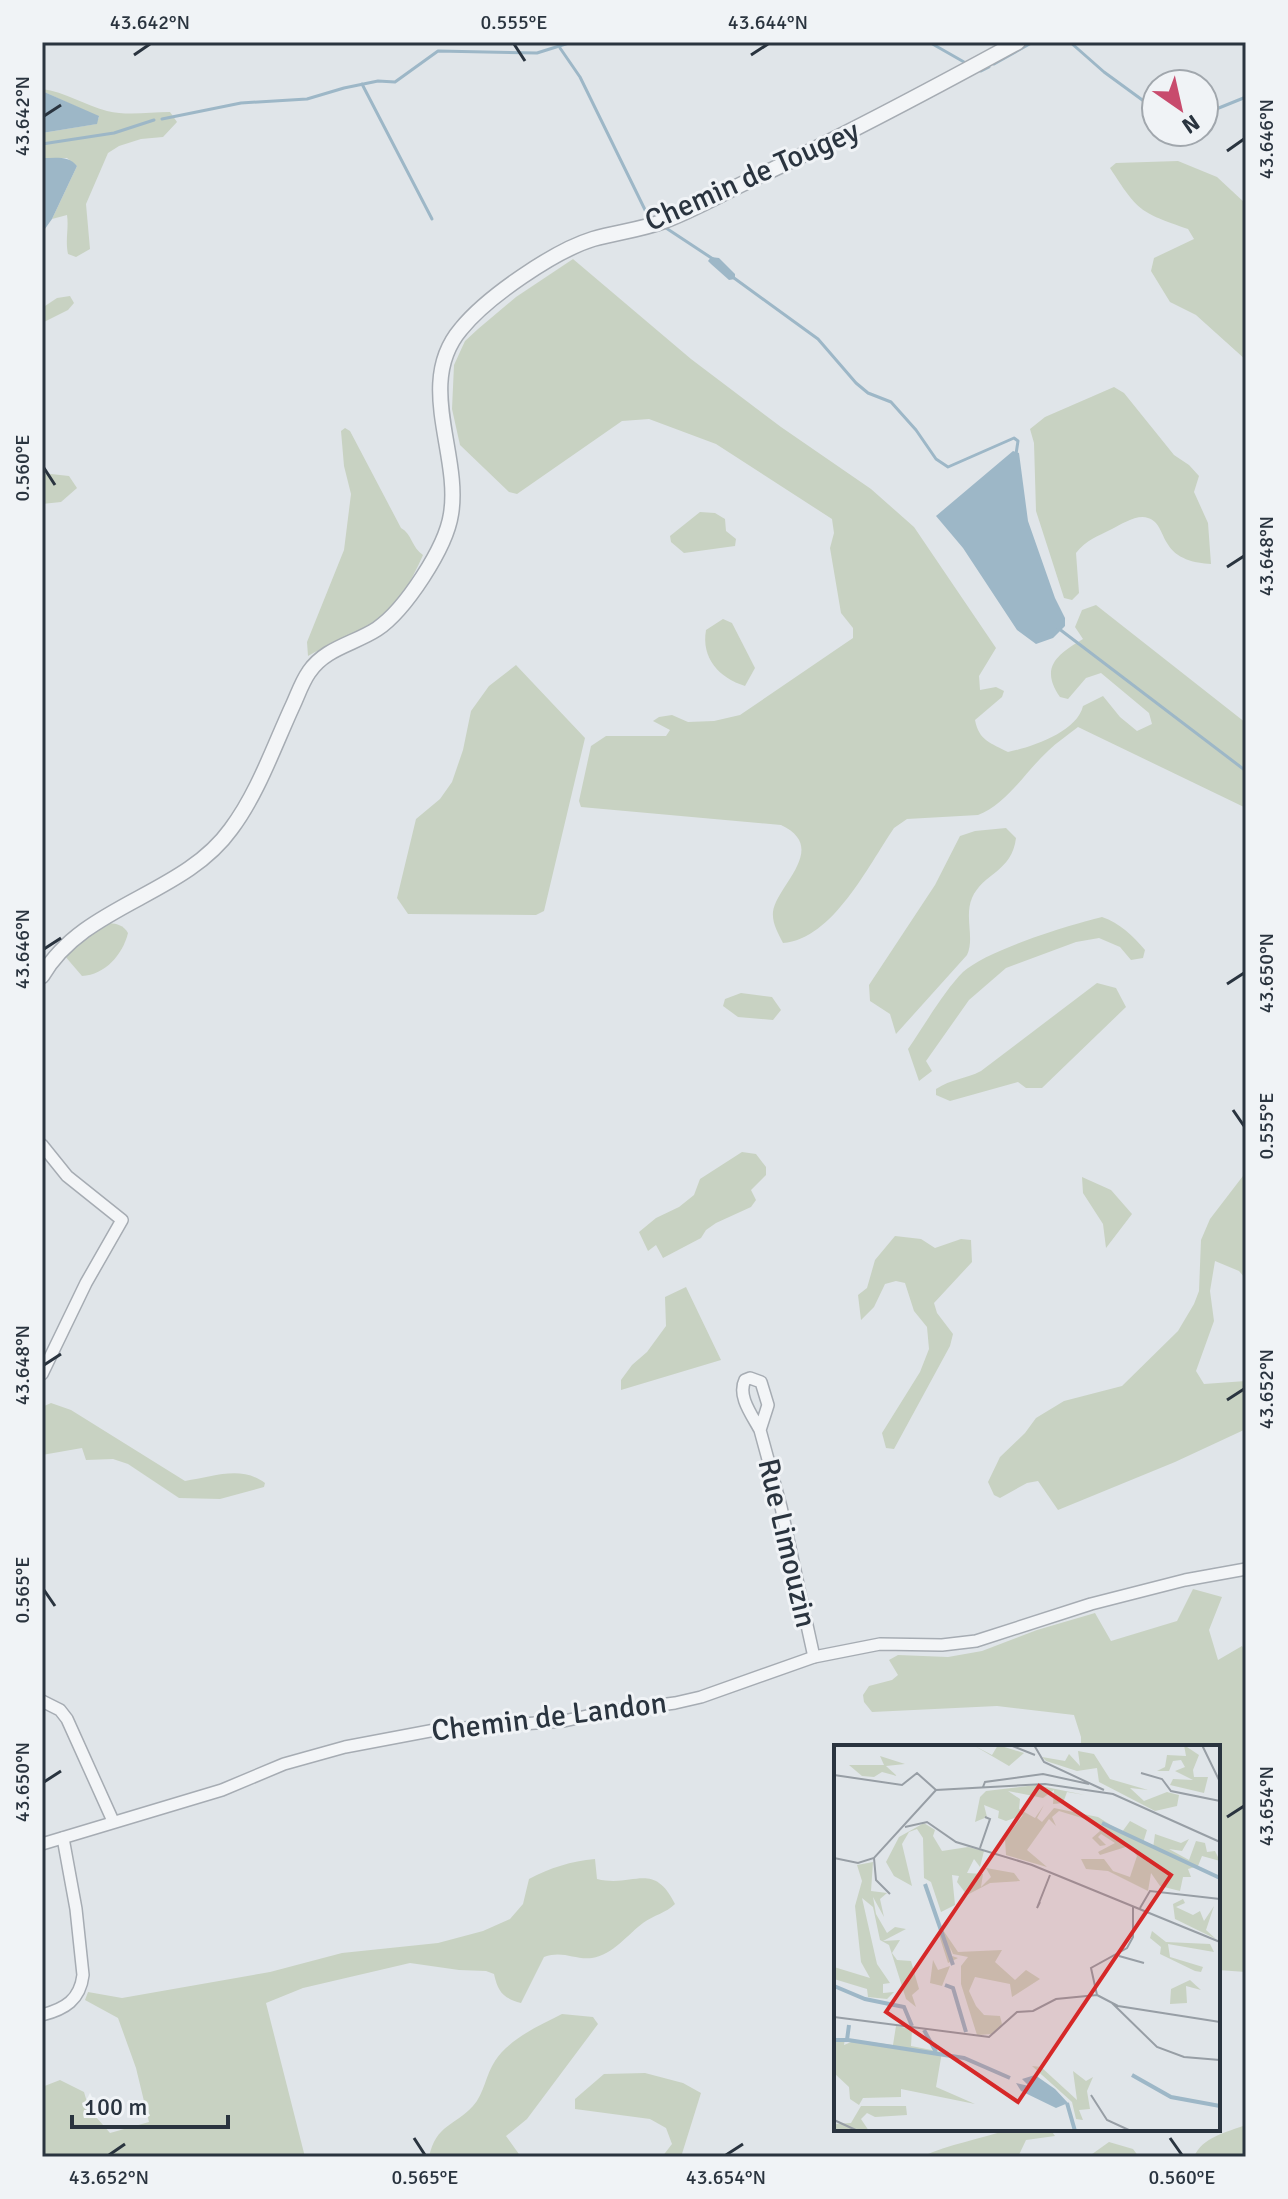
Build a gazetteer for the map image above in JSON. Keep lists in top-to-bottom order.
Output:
{
  "streets": {
    "street": ["Chemin de Tougey", "Rue Limouzin", "Chemin de Landon"]
  },
  "crossings": [
    ["Rue Limouzin", "Chemin de Landon"]
  ],
  "scale_bar": "100 m",
  "north": "bottom right",
  "coordinates": [
    "43.642°N",
    "0.555°E",
    "43.644°N",
    "43.646°N",
    "0.560°E",
    "43.648°N",
    "43.650°N",
    "43.652°N",
    "0.565°E",
    "43.654°N"
  ]
}
